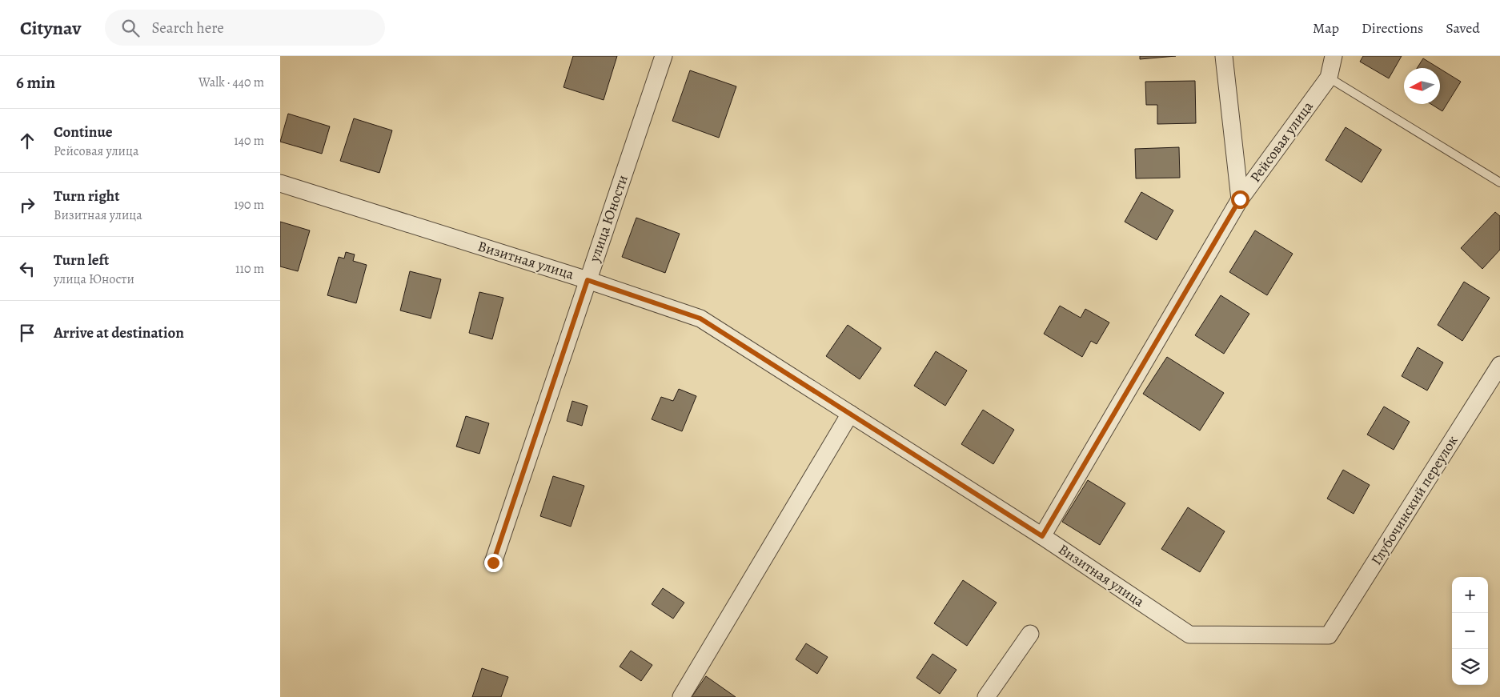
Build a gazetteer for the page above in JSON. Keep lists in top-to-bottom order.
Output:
{
  "streets": {
    "street": [
      "Рейсовая улица",
      "улица Юности",
      "Визитная улица",
      "Глубочинский переулок"
    ]
  },
  "crossings": [
    ["Рейсовая улица", "Визитная улица"],
    ["улица Юности", "Визитная улица"],
    ["Визитная улица", "Глубочинский переулок"]
  ],
  "north": "left",
  "page": {
    "header": "Citynav",
    "search": "Search here",
    "nav": ["Map", "Directions", "Saved"],
    "heading": ["6 min", "Walk · 440 m"],
    "list": [
      ["Continue", "Рейсовая улица", "140 m"],
      ["Turn right", "Визитная улица", "190 m"],
      ["Turn left", "улица Юности", "110 m"],
      "Arrive at destination"
    ],
    "map_buttons": ["+", "−"]
  }
}
